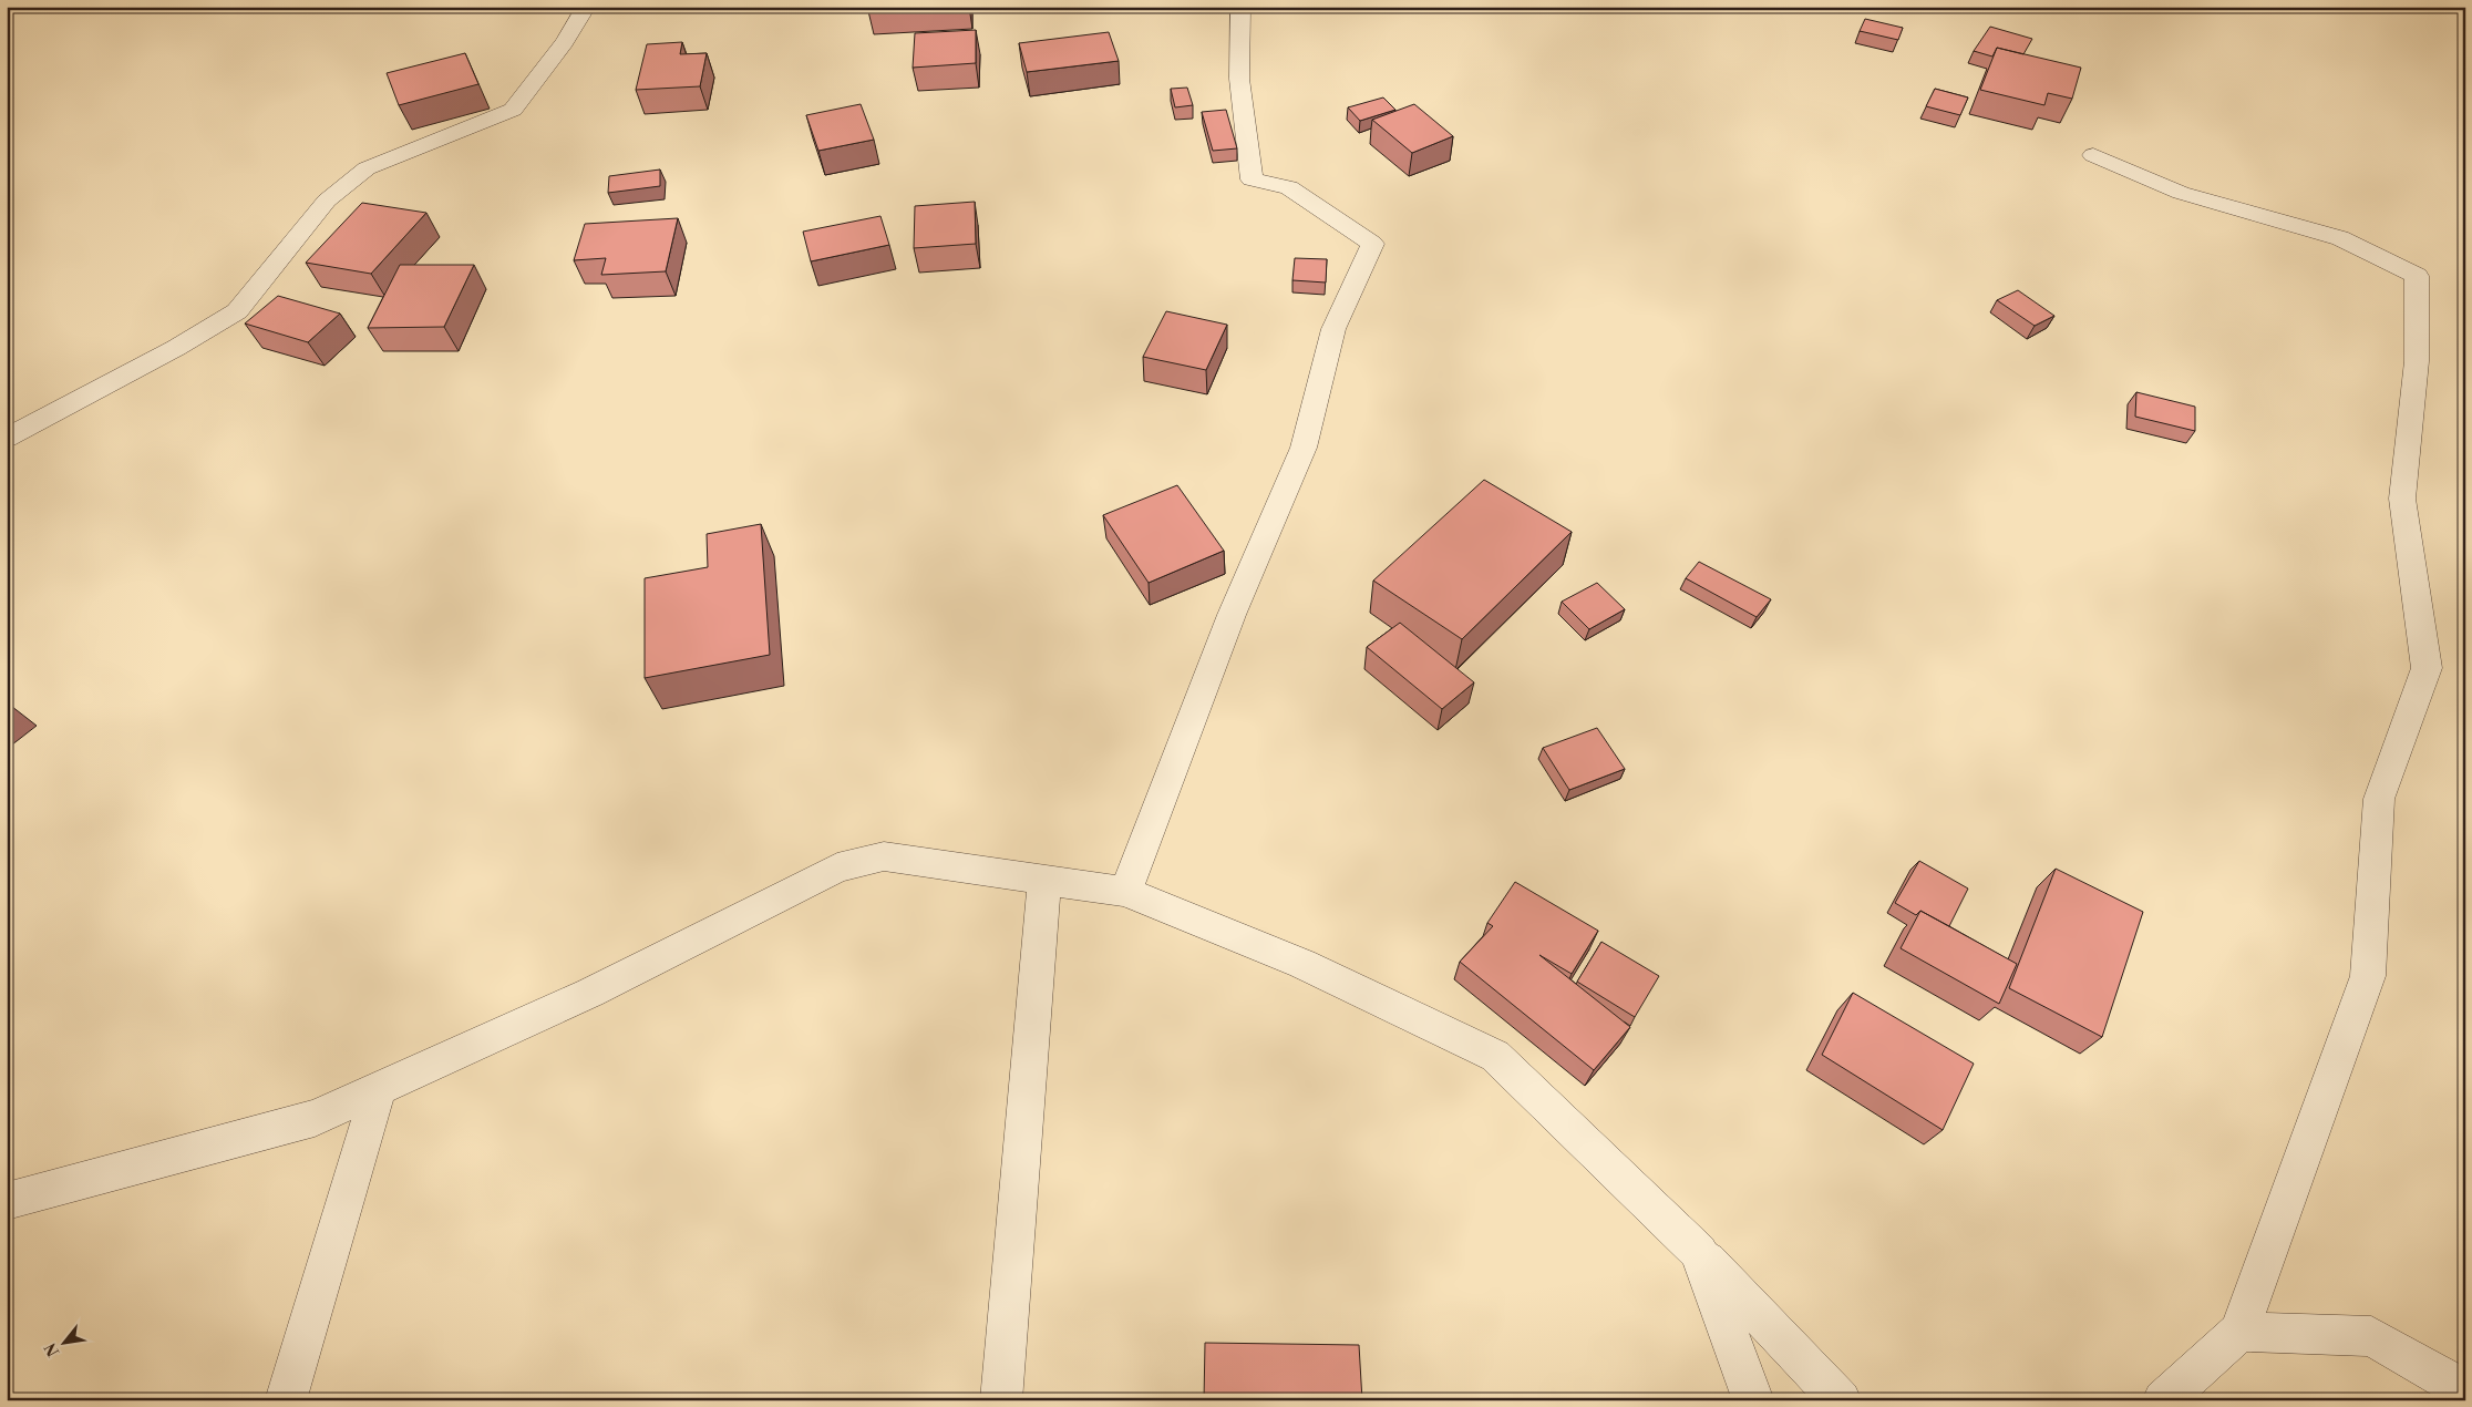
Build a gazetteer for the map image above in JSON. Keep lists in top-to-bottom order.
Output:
{
  "north": "bottom left"
}
